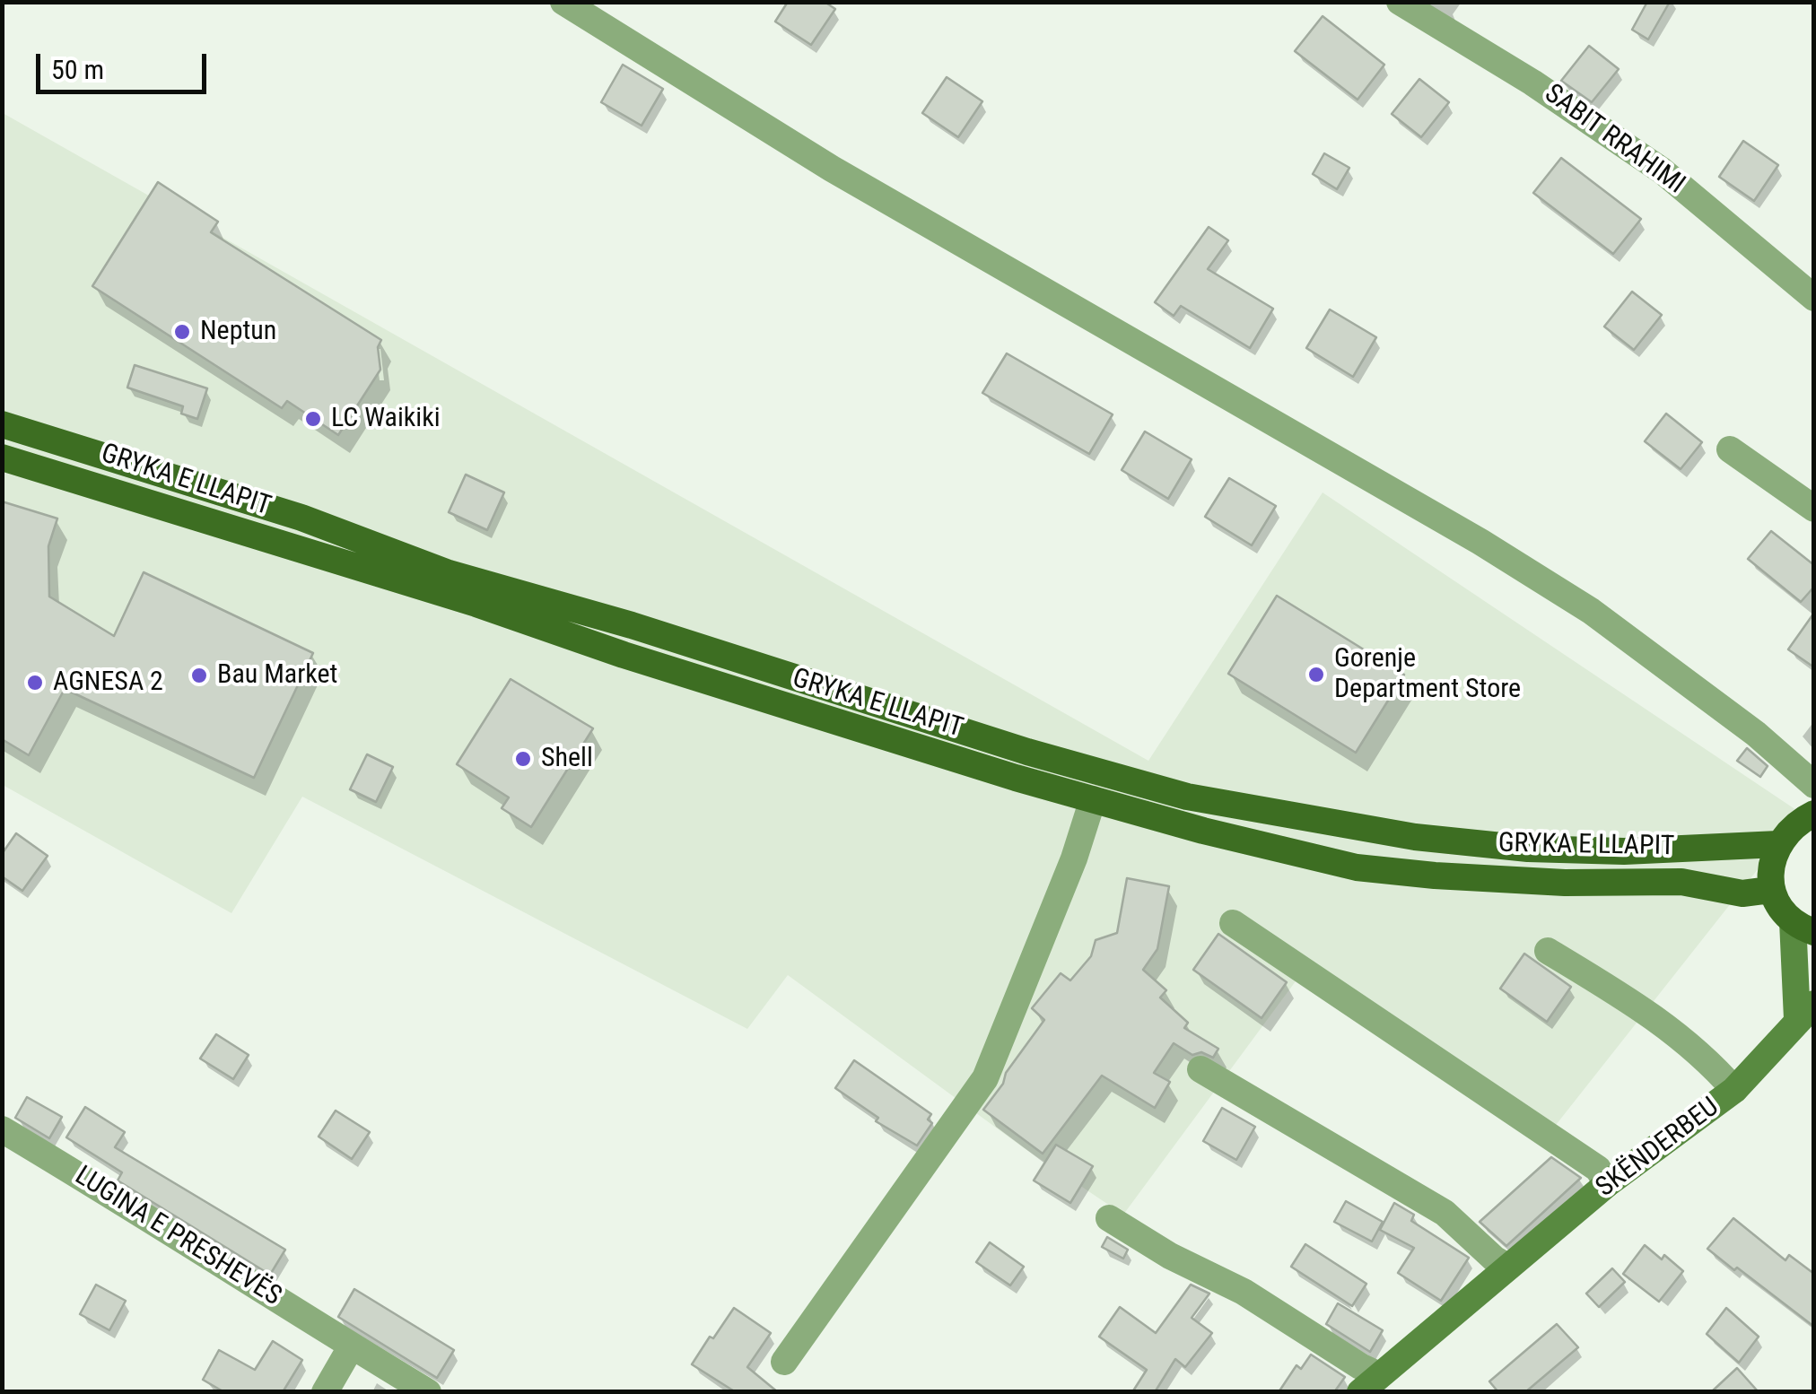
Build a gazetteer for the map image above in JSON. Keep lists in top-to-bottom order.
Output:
{
  "streets": {
    "main road": ["GRYKA E LLAPIT", "SKËNDERBEU"],
    "street": ["SABIT RRAHIMI", "LUGINA E PRESHEVËS"]
  },
  "places": [
    "Neptun",
    "LC Waikiki",
    "Gorenje Department Store",
    "Bau Market",
    "AGNESA 2",
    "Shell"
  ],
  "scale_bar": "50 m"
}
